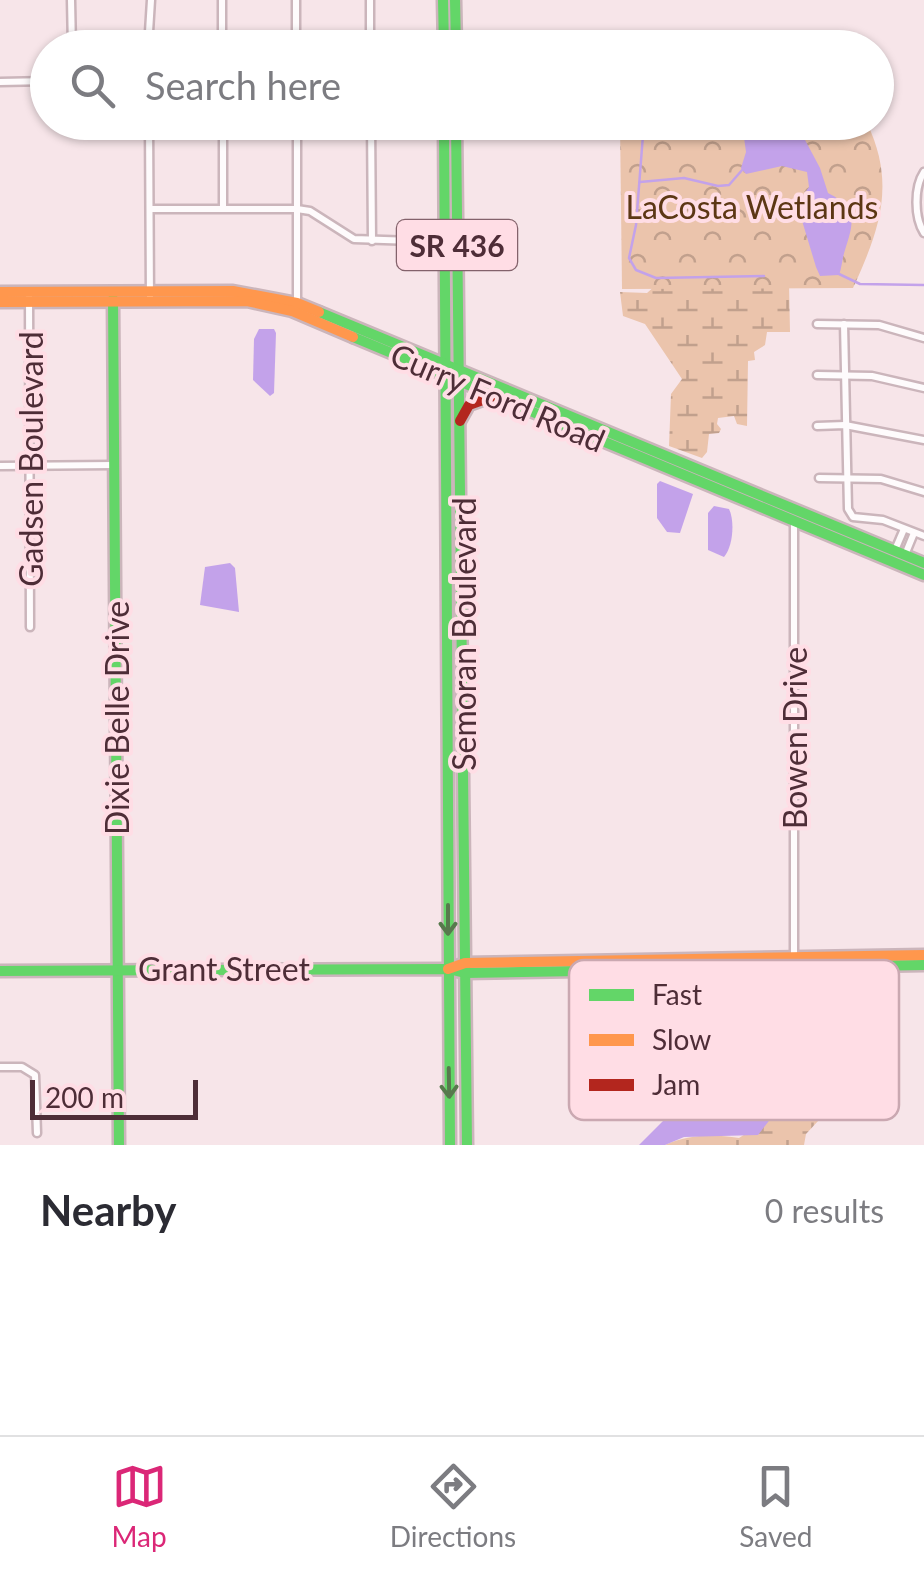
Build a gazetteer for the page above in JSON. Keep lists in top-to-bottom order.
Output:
{
  "streets": {
    "main road": [
      "SR 436",
      "Curry Ford Road",
      "Semoran Boulevard",
      "Dixie Belle Drive",
      "Grant Street"
    ],
    "street": ["Gadsen Boulevard", "Bowen Drive"]
  },
  "crossings": [
    ["Curry Ford Road", "Gadsen Boulevard"],
    ["Curry Ford Road", "Semoran Boulevard"],
    ["Curry Ford Road", "Dixie Belle Drive"],
    ["Curry Ford Road", "Bowen Drive"],
    ["Semoran Boulevard", "Grant Street"],
    ["Dixie Belle Drive", "Grant Street"]
  ],
  "parks": ["LaCosta Wetlands"],
  "legend": ["Fast", "Slow", "Jam"],
  "scale_bar": "200 m",
  "page": {
    "search": "Search here",
    "scale": "200 m",
    "heading": ["Nearby", "0 results"],
    "nav": ["Map", "Directions", "Saved"]
  }
}
